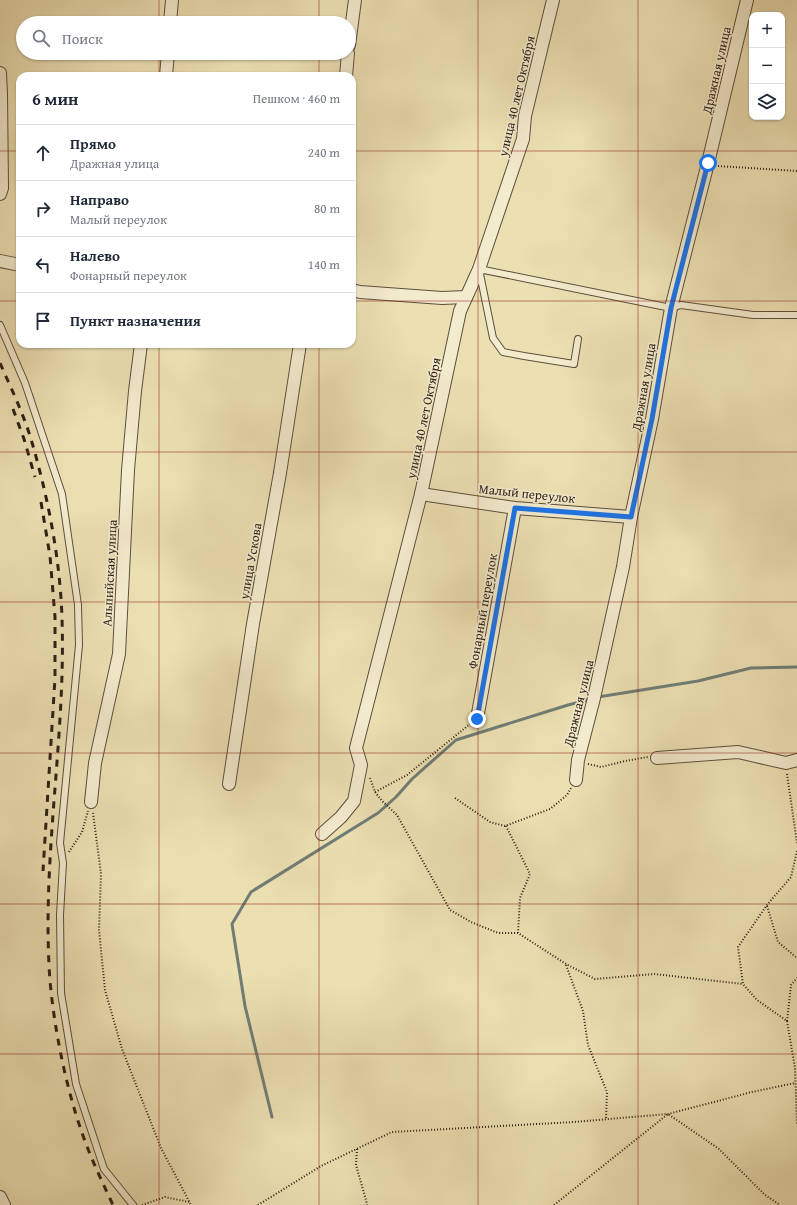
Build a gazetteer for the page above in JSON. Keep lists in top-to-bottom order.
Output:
{
  "streets": {
    "street": [
      "Дражная улица",
      "улица 40 лет Октября",
      "Малый переулок",
      "улица Ускова",
      "Альпийская улица",
      "Фонарный переулок"
    ]
  },
  "crossings": [
    ["Дражная улица", "Малый переулок"],
    ["улица 40 лет Октября", "Малый переулок"],
    ["Малый переулок", "Фонарный переулок"]
  ],
  "page": {
    "map_buttons": ["+", "−"],
    "search": "Поиск",
    "heading": ["6 мин", "Пешком · 460 m"],
    "list": [
      ["Прямо", "Дражная улица", "240 m"],
      ["Направо", "Малый переулок", "80 m"],
      ["Налево", "Фонарный переулок", "140 m"],
      "Пункт назначения"
    ]
  }
}
